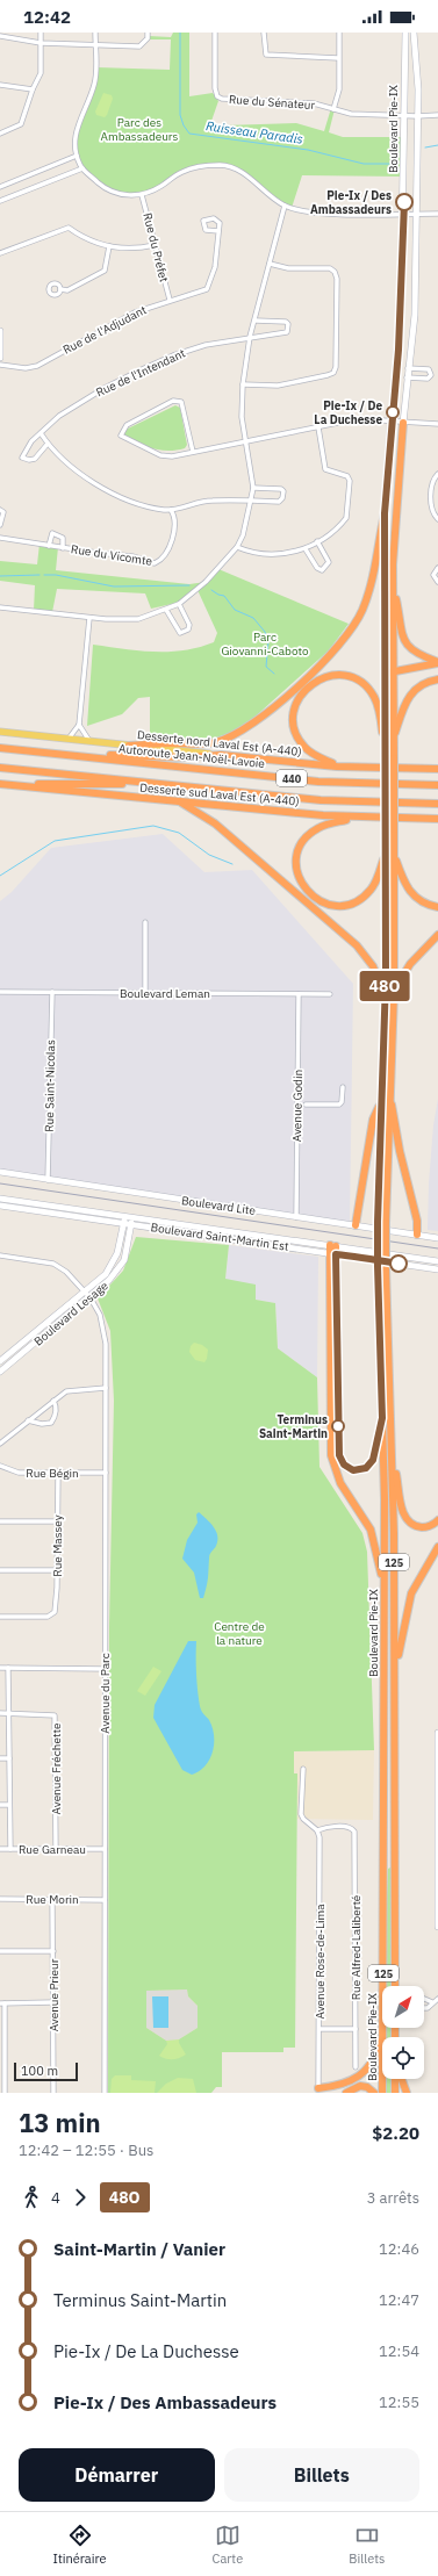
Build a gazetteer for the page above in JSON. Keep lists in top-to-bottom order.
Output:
{
  "streets": {
    "highway": [
      "Boulevard Pie-IX",
      "Desserte nord Laval Est (A-440)",
      "Autoroute Jean-Noël-Lavoie",
      "440",
      "Desserte sud Laval Est (A-440)",
      "125"
    ],
    "street": [
      "Rue du Sénateur",
      "Rue du Préfet",
      "Rue de l'Adjudant",
      "Rue de l'Intendant",
      "Rue du Vicomte",
      "Boulevard Leman",
      "Rue Saint-Nicolas",
      "Avenue Godin",
      "Boulevard Lite",
      "Boulevard Saint-Martin Est",
      "Boulevard Lesage",
      "Rue Bégin",
      "Rue Massey",
      "Avenue du Parc",
      "Avenue Fréchette",
      "Rue Garneau",
      "Rue Morin",
      "Rue Alfred-Laliberté",
      "Avenue Rose-de-Lima",
      "Avenue Prieur"
    ]
  },
  "crossings": [
    ["Rue du Sénateur", "Boulevard Pie-IX"],
    ["Rue du Préfet", "Rue de l'Adjudant"],
    ["Boulevard Leman", "Rue Saint-Nicolas"],
    ["Boulevard Leman", "Avenue Godin"],
    ["Rue Saint-Nicolas", "Boulevard Lite"],
    ["Avenue Godin", "Boulevard Lite"],
    ["Boulevard Saint-Martin Est", "Boulevard Lesage"],
    ["Boulevard Lesage", "Avenue du Parc"],
    ["Rue Bégin", "Rue Massey"],
    ["Rue Bégin", "Avenue du Parc"],
    ["Avenue du Parc", "Rue Garneau"],
    ["Avenue du Parc", "Rue Morin"],
    ["Avenue Fréchette", "Rue Garneau"],
    ["Rue Morin", "Avenue Prieur"],
    ["Rue Alfred-Laliberté", "Avenue Rose-de-Lima"]
  ],
  "water": ["Ruisseau Paradis"],
  "parks": ["Parc des Ambassadeurs", "Parc Giovanni-Caboto", "Centre de la nature"],
  "places": ["Pie-Ix / Des Ambassadeurs", "Pie-Ix / De La Duchesse", "Terminus Saint-Martin"],
  "lines": ["bus line 48O"],
  "scale_bar": "100 m",
  "north": "top right",
  "page": {
    "status": "12:42",
    "on_map": "48O",
    "scale": "100 m",
    "heading": ["13 min", "12:42 – 12:55 · Bus", "$2.20"],
    "legs": ["4", "48O", "3 arrêts"],
    "list": [
      {
        "name": "Saint-Martin / Vanier",
        "value": "12:46"
      },
      {
        "name": "Terminus Saint-Martin",
        "value": "12:47"
      },
      {
        "name": "Pie-Ix / De La Duchesse",
        "value": "12:54"
      },
      {
        "name": "Pie-Ix / Des Ambassadeurs",
        "value": "12:55"
      }
    ],
    "buttons": ["Démarrer", "Billets"],
    "tabs": ["Itinéraire", "Carte", "Billets"]
  }
}
